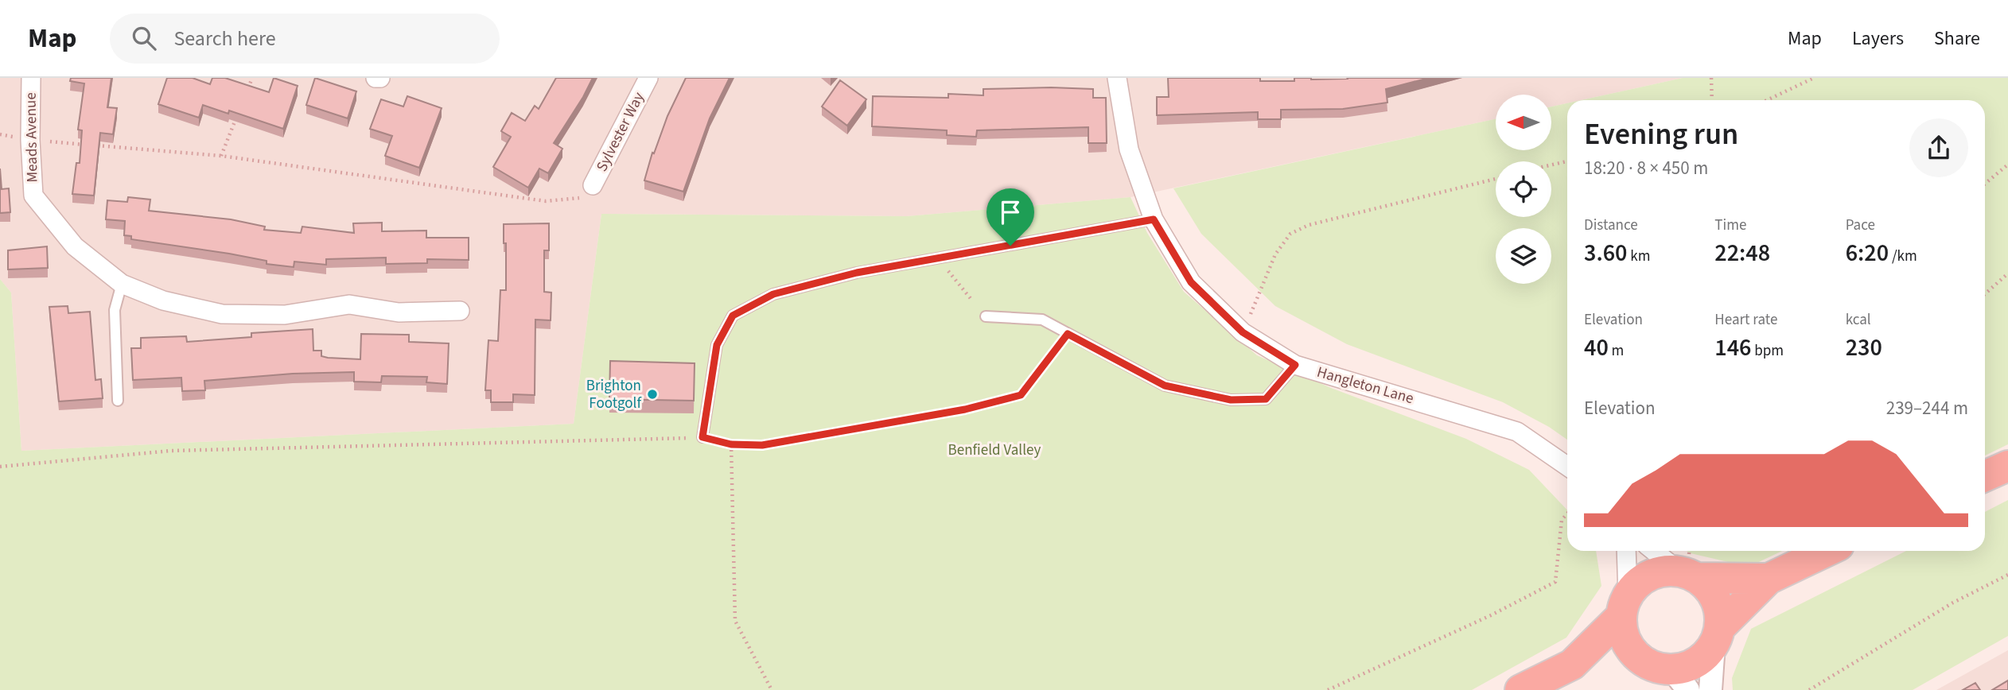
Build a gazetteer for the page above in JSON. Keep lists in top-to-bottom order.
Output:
{
  "streets": {
    "street": ["Sylvester Way", "Meads Avenue", "Hangleton Lane"]
  },
  "parks": ["Benfield Valley"],
  "places": ["Brighton Footgolf"],
  "north": "left",
  "page": {
    "header": "Map",
    "search": "Search here",
    "nav": ["Map", "Layers", "Share"],
    "heading": ["Evening run", "18:20 · 8 × 450 m"],
    "stats": [
      ["Distance", "3.60 km"],
      ["Time", "22:48"],
      ["Pace", "6:20 /km"],
      ["Elevation", "40 m"],
      ["Heart rate", "146 bpm"],
      ["kcal", "230"]
    ],
    "chart": ["Elevation", "239–244 m"]
  }
}
